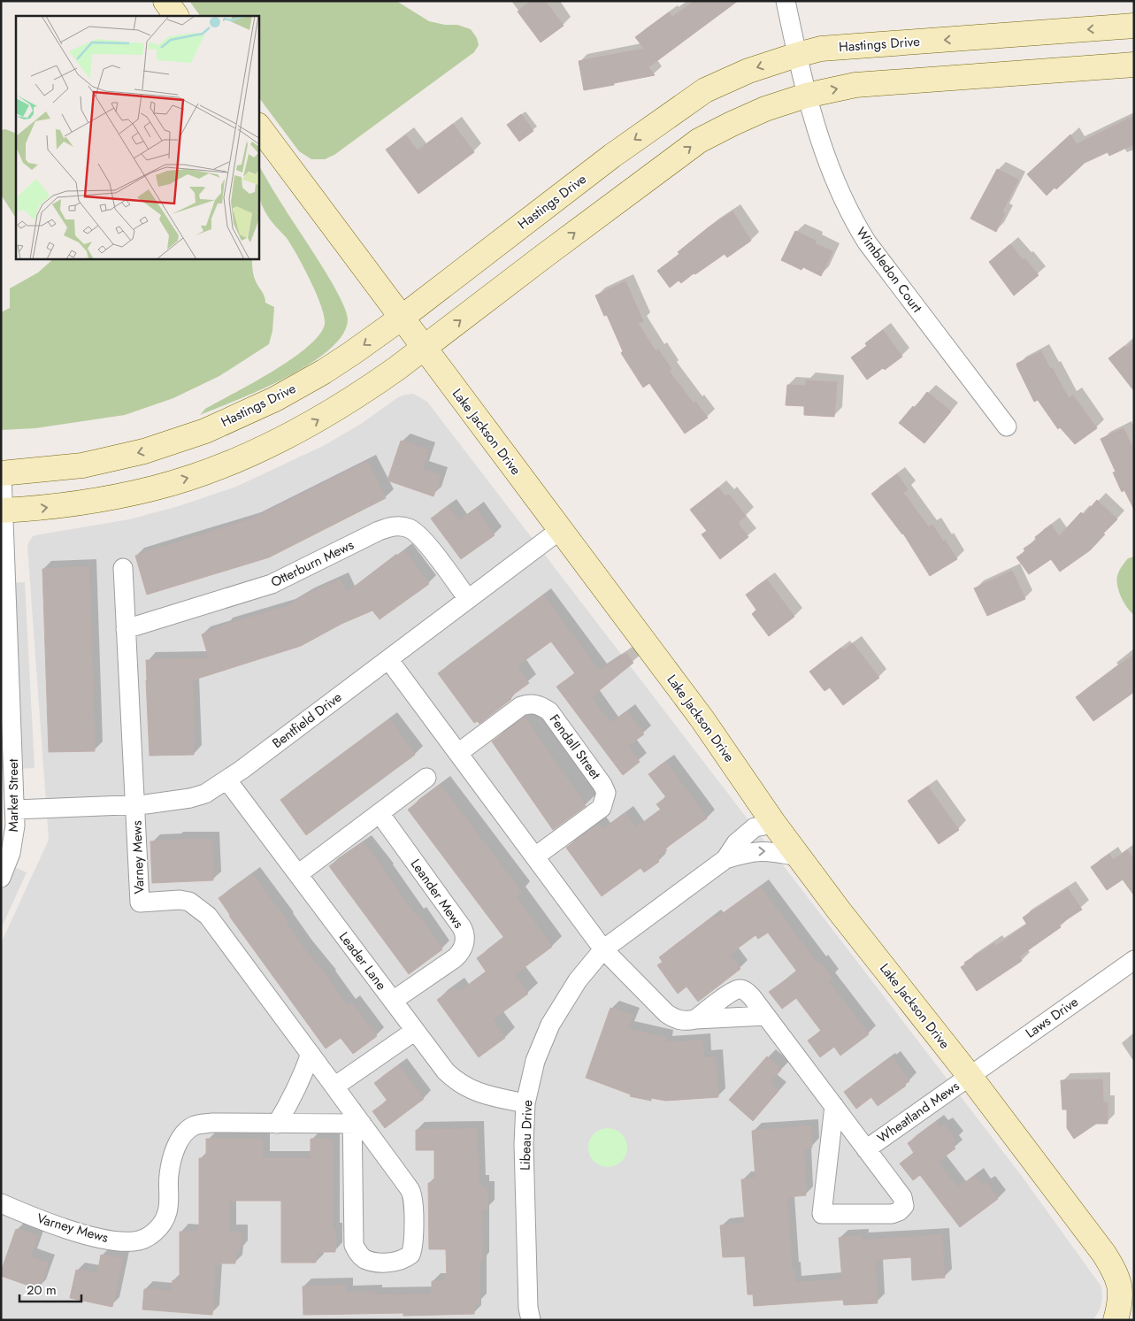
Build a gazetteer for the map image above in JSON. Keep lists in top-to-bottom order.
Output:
{
  "streets": {
    "street": [
      "Hastings Drive",
      "Wimbledon Court",
      "Lake Jackson Drive",
      "Otterburn Mews",
      "Bentfield Drive",
      "Fendall Street",
      "Market Street",
      "Varney Mews",
      "Leander Mews",
      "Leader Lane",
      "Laws Drive",
      "Wheatland Mews",
      "Libeau Drive"
    ]
  },
  "crossings": [
    ["Hastings Drive", "Wimbledon Court"],
    ["Hastings Drive", "Lake Jackson Drive"],
    ["Hastings Drive", "Market Street"],
    ["Lake Jackson Drive", "Bentfield Drive"],
    ["Lake Jackson Drive", "Laws Drive"],
    ["Lake Jackson Drive", "Wheatland Mews"],
    ["Lake Jackson Drive", "Libeau Drive"],
    ["Otterburn Mews", "Bentfield Drive"],
    ["Bentfield Drive", "Market Street"],
    ["Bentfield Drive", "Varney Mews"],
    ["Bentfield Drive", "Leader Lane"],
    ["Leander Mews", "Leader Lane"],
    ["Leader Lane", "Libeau Drive"],
    ["Laws Drive", "Wheatland Mews"]
  ],
  "scale_bar": "20 m"
}
